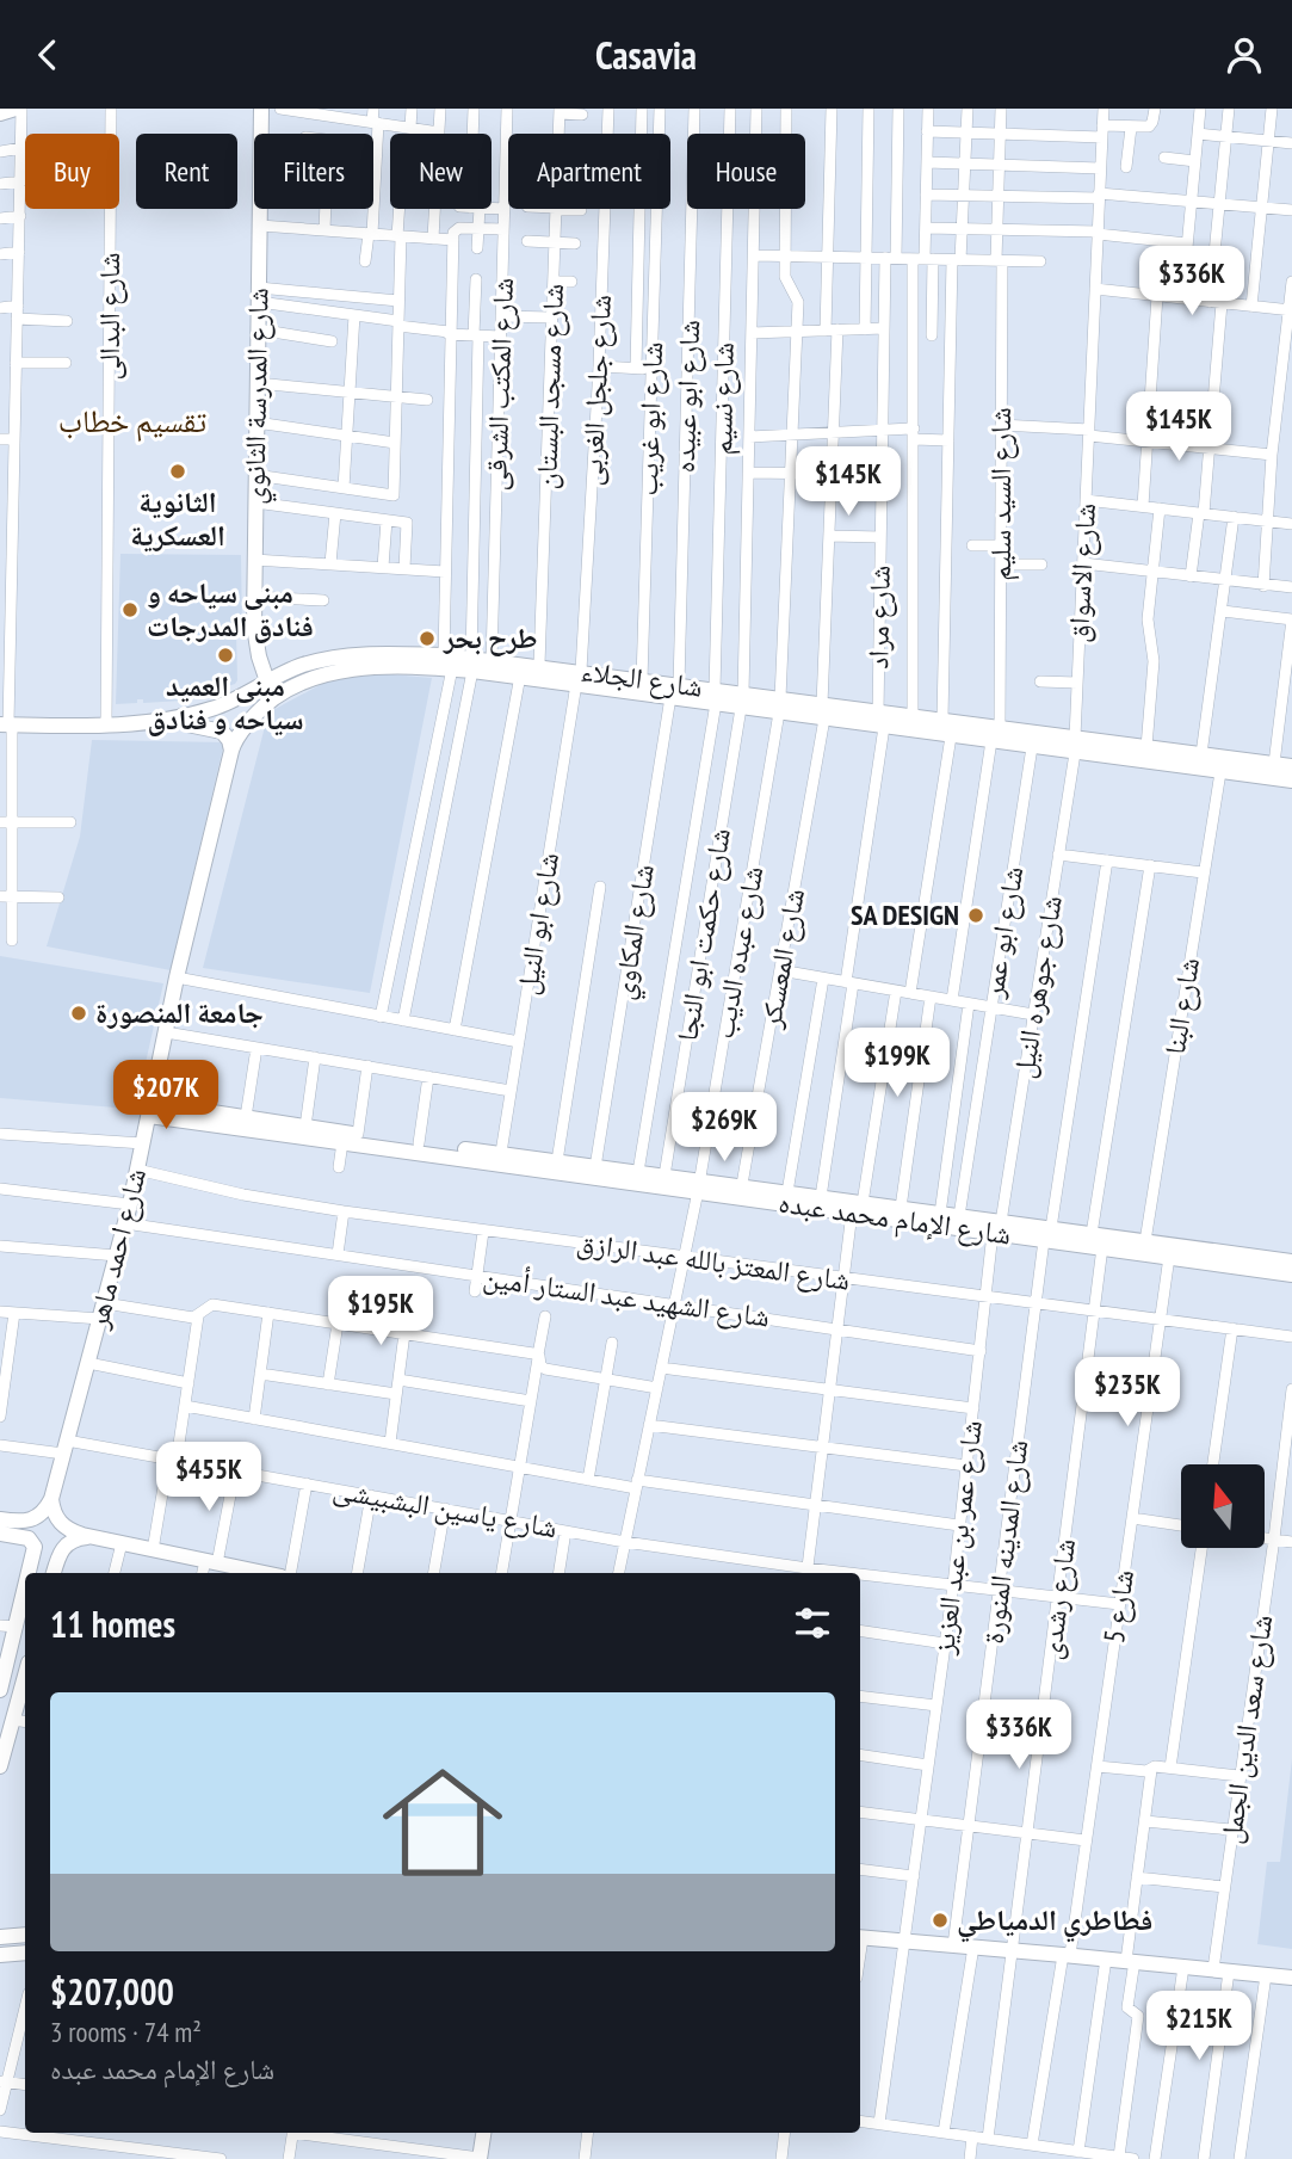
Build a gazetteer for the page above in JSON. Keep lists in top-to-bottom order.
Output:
{
  "streets": {
    "main road": [
      "شارع المدرسة الثانوي",
      "شارع الجلاء",
      "شارع الإمام محمد عبده",
      "شارع احمد ماهر"
    ],
    "street": [
      "شارع البدالى",
      "شارع المكتب الشرقى",
      "شارع مسجد البستان",
      "شارع جلجل الغربى",
      "شارع ابو عبيده",
      "شارع نسيم",
      "شارع ابو غريب",
      "شارع السيد سليم",
      "شارع الاسواق",
      "شارع مراد",
      "شارع ابو النيل",
      "شارع المكاوي",
      "شارع ابو عمر",
      "شارع حكمت ابو النجا",
      "شارع عبده الديب",
      "شارع المعسكر",
      "شارع جوهره النيل",
      "شارع البنا",
      "شارع المعتز بالله عبد الرازق",
      "شارع الشهيد عبد الستار أمين",
      "شارع ياسين البشبيشى",
      "شارع عمر بن عبد العزيز",
      "شارع المدينه المنورة",
      "شارع رشدى",
      "شارع 5",
      "شارع سعد الدين الجمل"
    ]
  },
  "crossings": [
    ["شارع البدالى", "شارع الجلاء"],
    ["شارع المكتب الشرقى", "شارع الجلاء"],
    ["شارع مسجد البستان", "شارع الجلاء"],
    ["شارع جلجل الغربى", "شارع الجلاء"],
    ["شارع جلجل الغربى", "شارع ابو النيل"],
    ["شارع المدرسة الثانوي", "شارع الجلاء"],
    ["شارع ابو عبيده", "شارع الجلاء"],
    ["شارع ابو عبيده", "شارع المكاوي"],
    ["شارع نسيم", "شارع الجلاء"],
    ["شارع نسيم", "شارع الإمام محمد عبده"],
    ["شارع ابو غريب", "شارع الجلاء"],
    ["شارع السيد سليم", "شارع الجلاء"],
    ["شارع الاسواق", "شارع الجلاء"],
    ["شارع الاسواق", "شارع جوهره النيل"],
    ["شارع مراد", "شارع الجلاء"],
    ["شارع مراد", "شارع الإمام محمد عبده"],
    ["شارع الجلاء", "شارع ابو النيل"],
    ["شارع الجلاء", "شارع المكاوي"],
    ["شارع الجلاء", "شارع ابو عمر"],
    ["شارع الجلاء", "شارع حكمت ابو النجا"],
    ["شارع الجلاء", "شارع عبده الديب"],
    ["شارع الجلاء", "شارع المعسكر"],
    ["شارع الجلاء", "شارع جوهره النيل"],
    ["شارع الجلاء", "شارع البنا"],
    ["شارع الجلاء", "شارع احمد ماهر"],
    ["شارع ابو النيل", "شارع الإمام محمد عبده"],
    ["شارع المكاوي", "شارع الإمام محمد عبده"],
    ["شارع ابو عمر", "شارع الإمام محمد عبده"],
    ["شارع حكمت ابو النجا", "شارع الإمام محمد عبده"],
    ["شارع عبده الديب", "شارع الإمام محمد عبده"],
    ["شارع عبده الديب", "شارع المعتز بالله عبد الرازق"],
    ["شارع عبده الديب", "شارع الشهيد عبد الستار أمين"],
    ["شارع عبده الديب", "شارع ياسين البشبيشى"],
    ["شارع المعسكر", "شارع الإمام محمد عبده"],
    ["شارع جوهره النيل", "شارع الإمام محمد عبده"],
    ["شارع جوهره النيل", "شارع عمر بن عبد العزيز"],
    ["شارع البنا", "شارع الإمام محمد عبده"],
    ["شارع الإمام محمد عبده", "شارع احمد ماهر"],
    ["شارع الإمام محمد عبده", "شارع عمر بن عبد العزيز"],
    ["شارع الإمام محمد عبده", "شارع المدينه المنورة"],
    ["شارع الإمام محمد عبده", "شارع رشدى"],
    ["شارع الإمام محمد عبده", "شارع 5"],
    ["شارع احمد ماهر", "شارع المعتز بالله عبد الرازق"],
    ["شارع احمد ماهر", "شارع الشهيد عبد الستار أمين"],
    ["شارع احمد ماهر", "شارع ياسين البشبيشى"],
    ["شارع المعتز بالله عبد الرازق", "شارع عمر بن عبد العزيز"],
    ["شارع المعتز بالله عبد الرازق", "شارع المدينه المنورة"],
    ["شارع المعتز بالله عبد الرازق", "شارع رشدى"],
    ["شارع المعتز بالله عبد الرازق", "شارع 5"],
    ["شارع الشهيد عبد الستار أمين", "شارع عمر بن عبد العزيز"],
    ["شارع ياسين البشبيشى", "شارع عمر بن عبد العزيز"],
    ["شارع ياسين البشبيشى", "شارع المدينه المنورة"],
    ["شارع ياسين البشبيشى", "شارع رشدى"],
    ["شارع ياسين البشبيشى", "شارع 5"]
  ],
  "districts": ["تقسيم خطاب"],
  "places": [
    "الثانوية العسكرية",
    "مبنى سياحه و فنادق المدرجات",
    "طرح بحر",
    "مبنى العميد سياحه و فنادق",
    "SA DESIGN",
    "جامعة المنصورة",
    "فطاطري الدمياطي"
  ],
  "north": "top",
  "page": {
    "header": "Casavia",
    "chip": [
      "Buy",
      "Rent",
      "Filters",
      "New",
      "Apartment",
      "House"
    ],
    "price": [
      "$336K",
      "$145K",
      "$145K",
      "$199K",
      "$207K",
      "$269K",
      "$195K",
      "$235K",
      "$455K",
      "$336K",
      "$215K"
    ],
    "heading": "11 homes",
    "list": [
      {
        "name": "$207,000",
        "note": "3 rooms · 74 m² · شارع الإمام محمد عبده"
      }
    ]
  }
}
